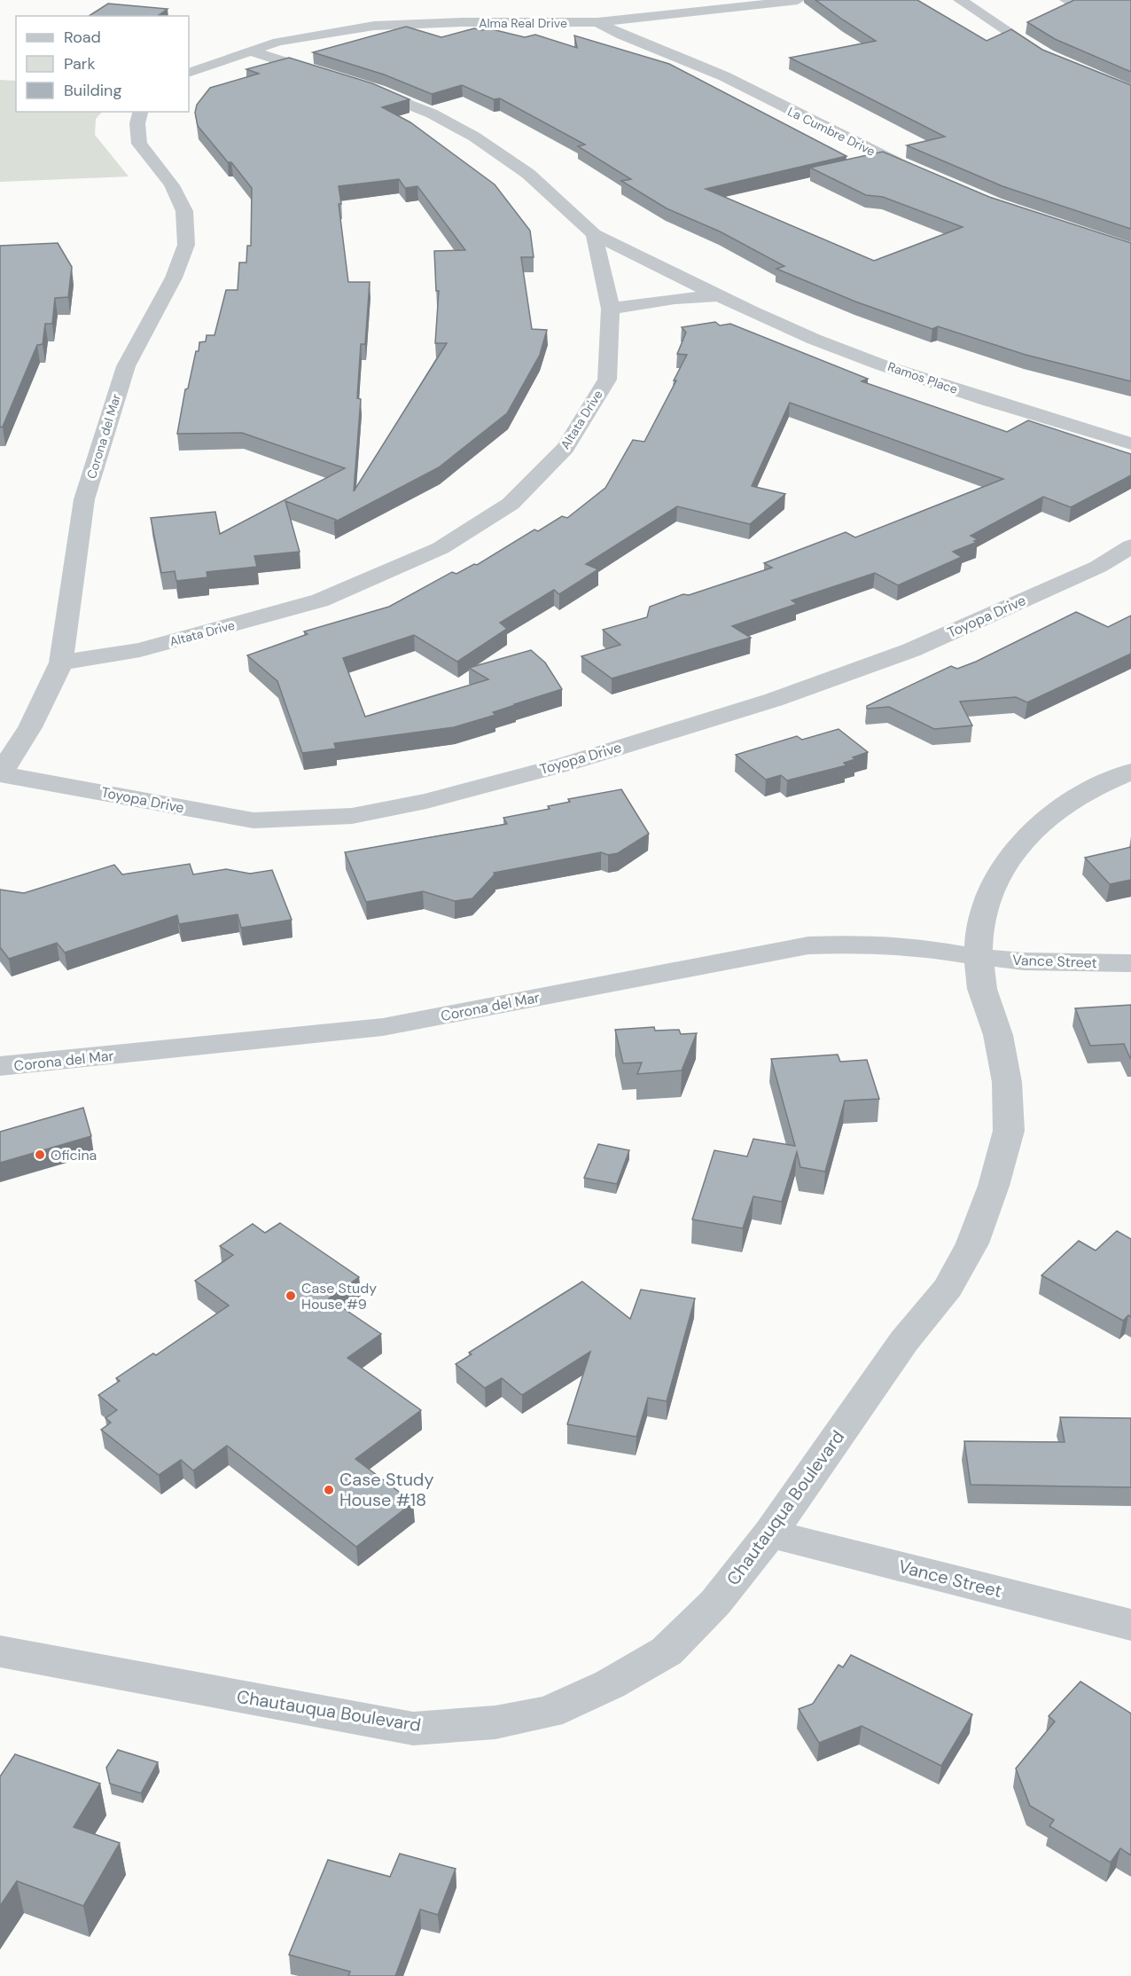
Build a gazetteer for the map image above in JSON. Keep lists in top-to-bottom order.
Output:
{
  "streets": {
    "street": [
      "Alma Real Drive",
      "La Cumbre Drive",
      "Ramos Place",
      "Altata Drive",
      "Corona del Mar",
      "Toyopa Drive",
      "Vance Street",
      "Chautauqua Boulevard"
    ]
  },
  "crossings": [
    ["Alma Real Drive", "La Cumbre Drive"],
    ["Ramos Place", "Altata Drive"],
    ["Altata Drive", "Corona del Mar"],
    ["Corona del Mar", "Toyopa Drive"],
    ["Corona del Mar", "Vance Street"],
    ["Corona del Mar", "Chautauqua Boulevard"],
    ["Vance Street", "Chautauqua Boulevard"]
  ],
  "places": ["Oficina", "Case Study House #9", "Case Study House #18"],
  "legend": ["Road", "Park", "Building"]
}
